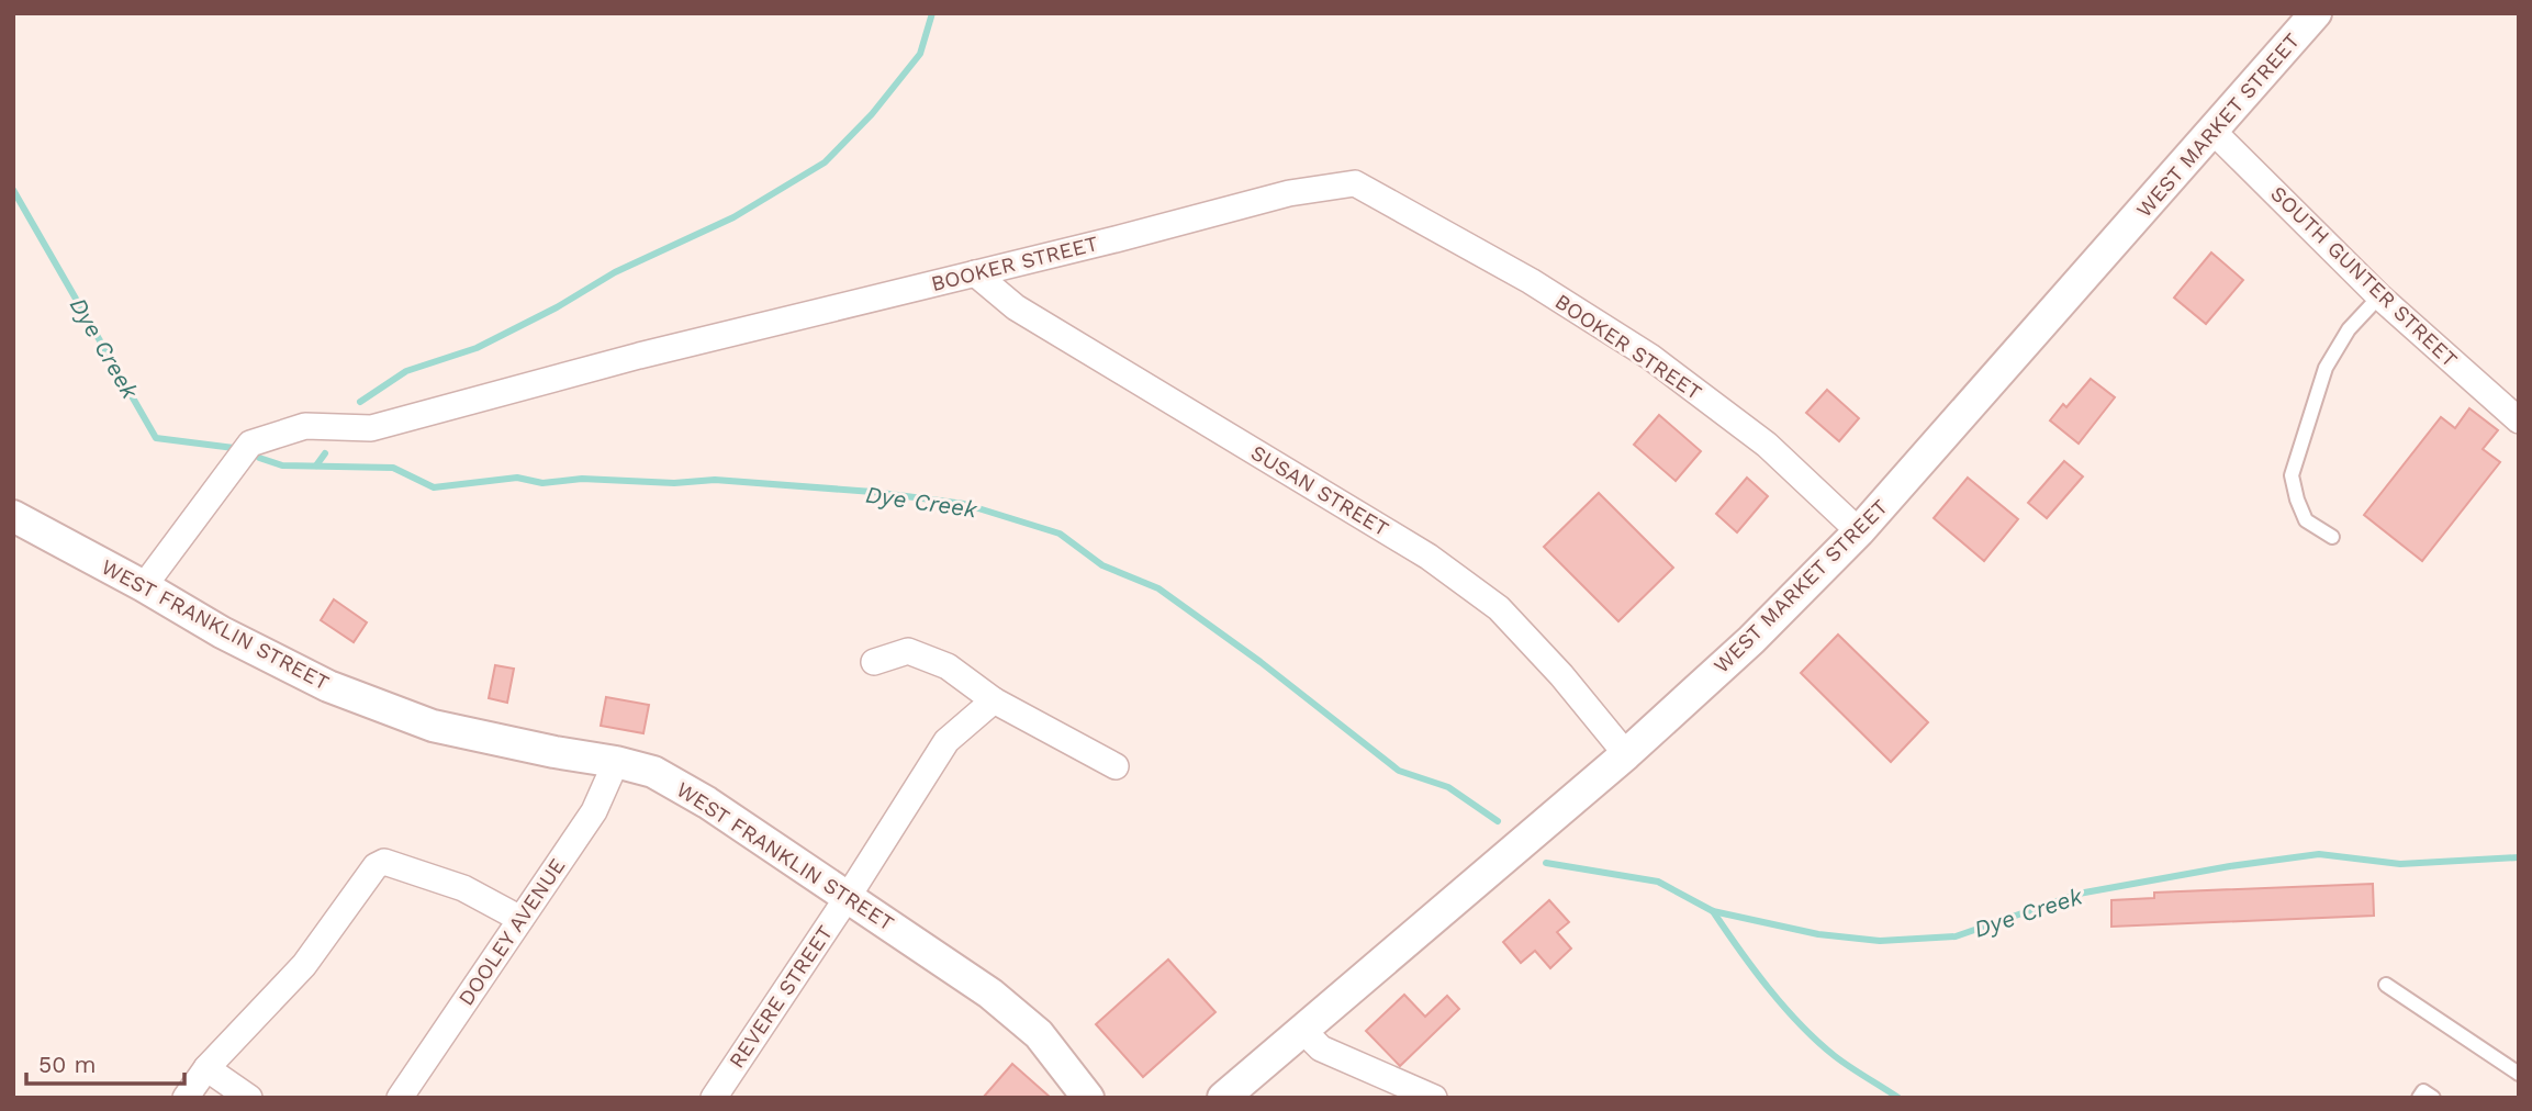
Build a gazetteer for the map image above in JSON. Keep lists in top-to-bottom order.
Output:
{
  "streets": {
    "street": [
      "WEST MARKET STREET",
      "BOOKER STREET",
      "SOUTH GUNTER STREET",
      "SUSAN STREET",
      "WEST FRANKLIN STREET",
      "DOOLEY AVENUE",
      "REVERE STREET"
    ]
  },
  "crossings": [
    ["WEST MARKET STREET", "BOOKER STREET"],
    ["WEST MARKET STREET", "SOUTH GUNTER STREET"],
    ["WEST MARKET STREET", "SUSAN STREET"],
    ["BOOKER STREET", "SUSAN STREET"],
    ["BOOKER STREET", "WEST FRANKLIN STREET"],
    ["WEST FRANKLIN STREET", "DOOLEY AVENUE"],
    ["WEST FRANKLIN STREET", "REVERE STREET"]
  ],
  "water": ["Dye Creek"],
  "scale_bar": "50 m"
}
